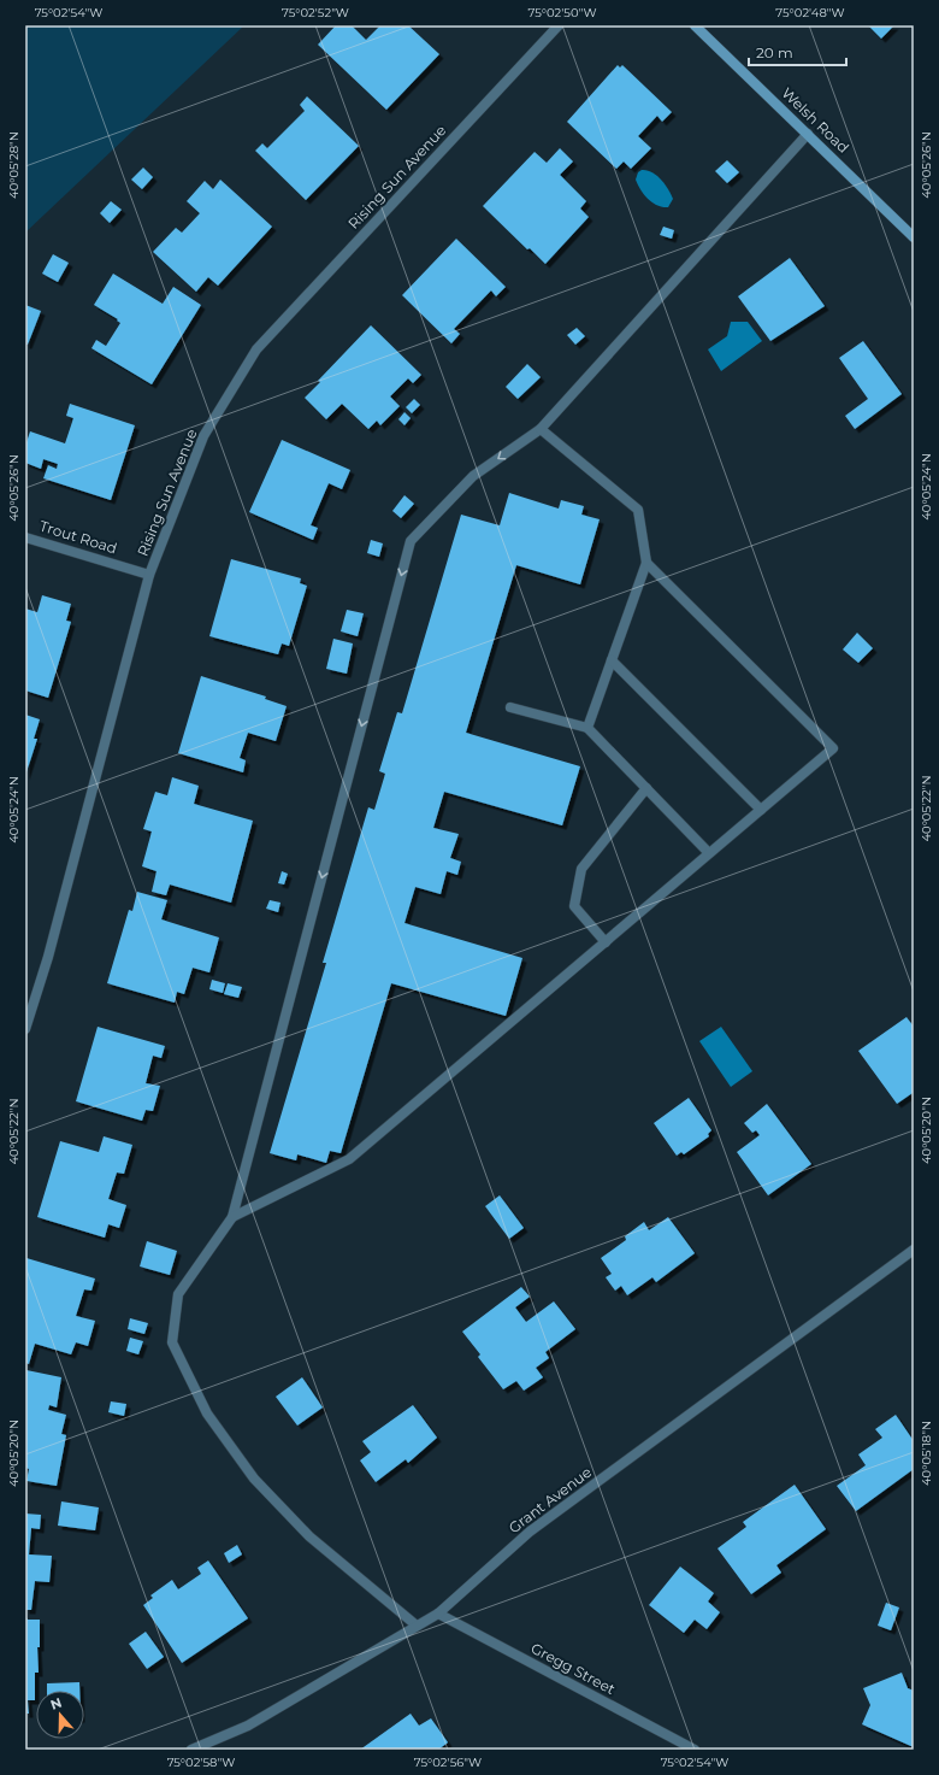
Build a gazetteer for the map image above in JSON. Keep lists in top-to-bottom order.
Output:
{
  "streets": {
    "main road": ["Welsh Road"],
    "street": [
      "Rising Sun Avenue",
      "Trout Road",
      "Grant Avenue",
      "Gregg Street"
    ]
  },
  "crossings": [
    ["Rising Sun Avenue", "Trout Road"],
    ["Grant Avenue", "Gregg Street"]
  ],
  "scale_bar": "20 m",
  "north": "top",
  "coordinates": [
    "75°02'54\"W",
    "75°02'52\"W",
    "75°02'50\"W",
    "75°02'48\"W",
    "40°05'26\"N",
    "40°05'28\"N",
    "40°05'24\"N",
    "40°05'22\"N",
    "40°05'20\"N",
    "40°05'18\"N",
    "75°02'58\"W",
    "75°02'56\"W"
  ]
}
